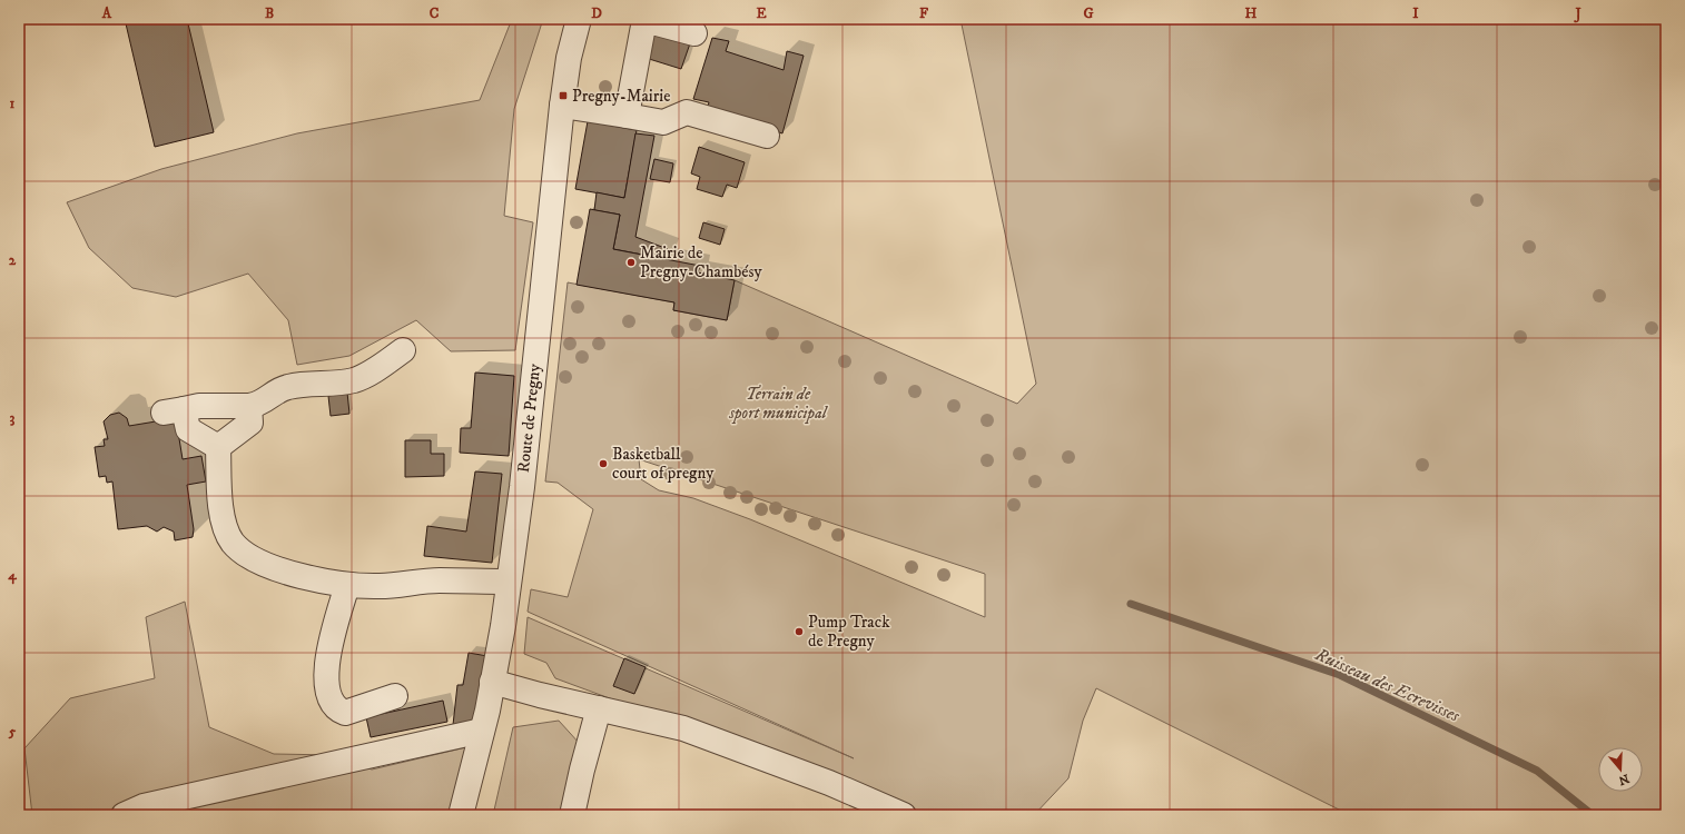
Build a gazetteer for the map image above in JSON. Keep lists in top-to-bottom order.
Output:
{
  "streets": {
    "street": ["Route de Pregny"]
  },
  "water": ["Ruisseau des Ecrevisses"],
  "parks": ["Terrain de sport municipal"],
  "places": {
    "transit": ["Pregny-Mairie"],
    "other": ["Mairie de Pregny-Chambésy", "Basketball court of pregny", "Pump Track de Pregny"]
  },
  "north": "bottom",
  "grid": {
    "columns": [
      "A",
      "B",
      "C",
      "D",
      "E",
      "F",
      "G",
      "H",
      "I",
      "J"
    ],
    "rows": [
      "1",
      "2",
      "3",
      "4",
      "5"
    ]
  }
}
